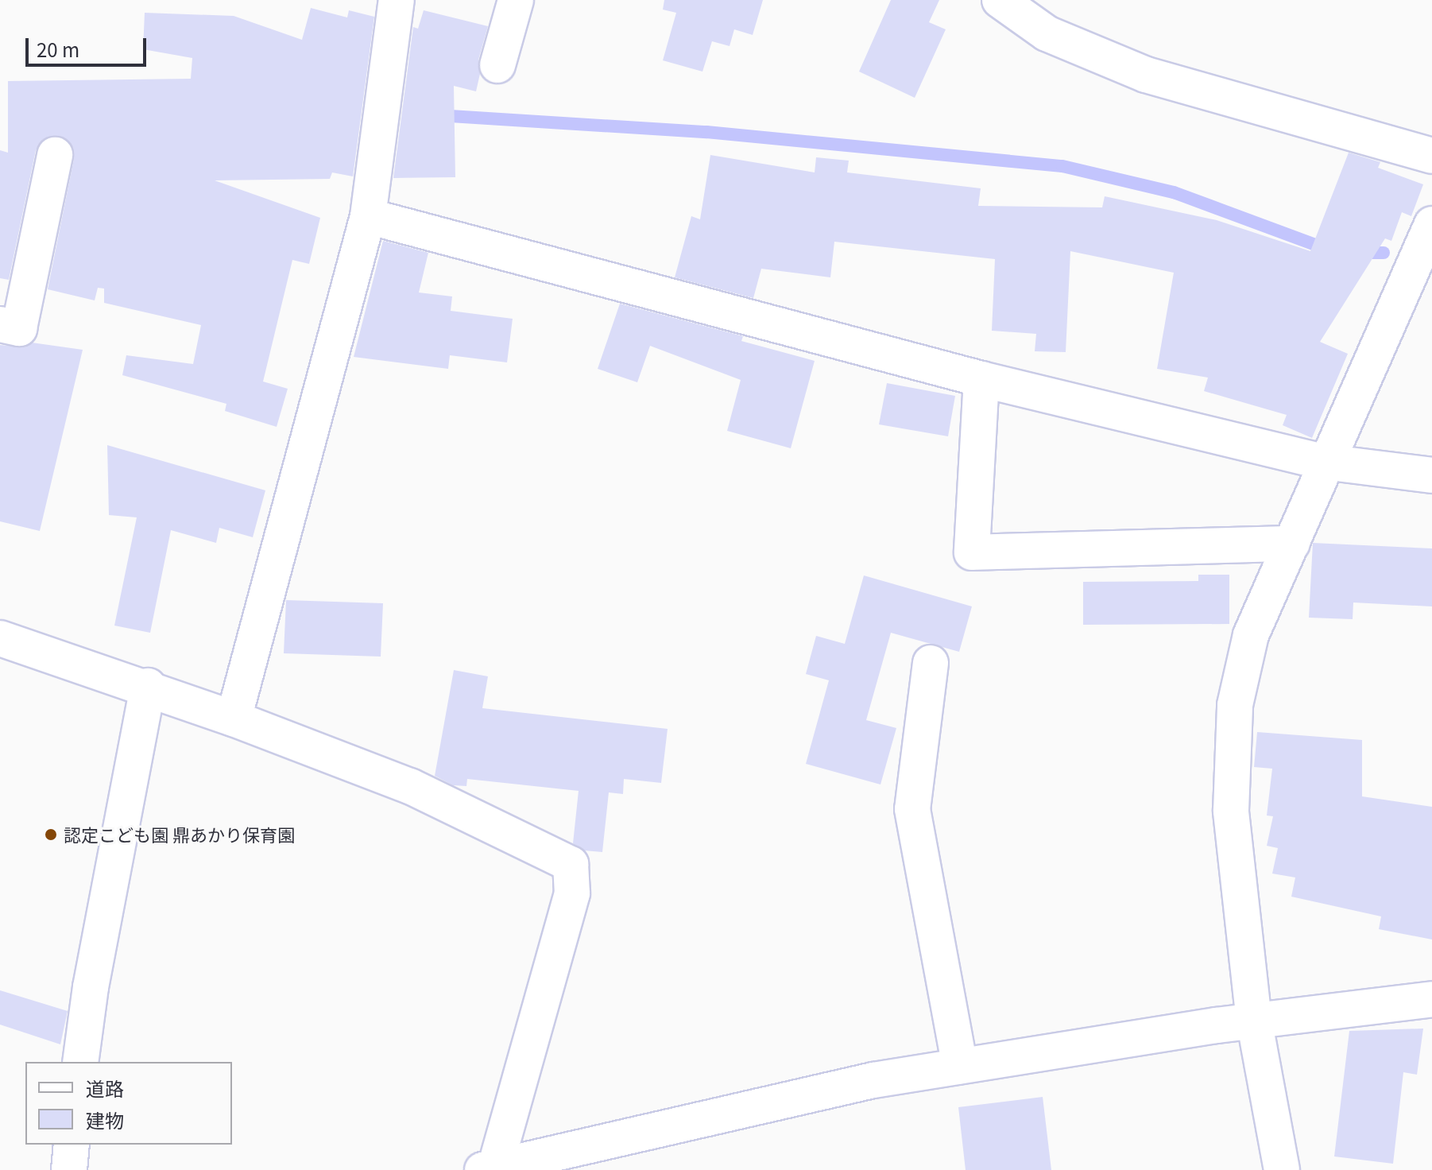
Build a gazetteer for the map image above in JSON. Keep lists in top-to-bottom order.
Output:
{
  "places": ["認定こども園 鼎あかり保育園"],
  "legend": ["道路", "建物"],
  "scale_bar": "20 m"
}
